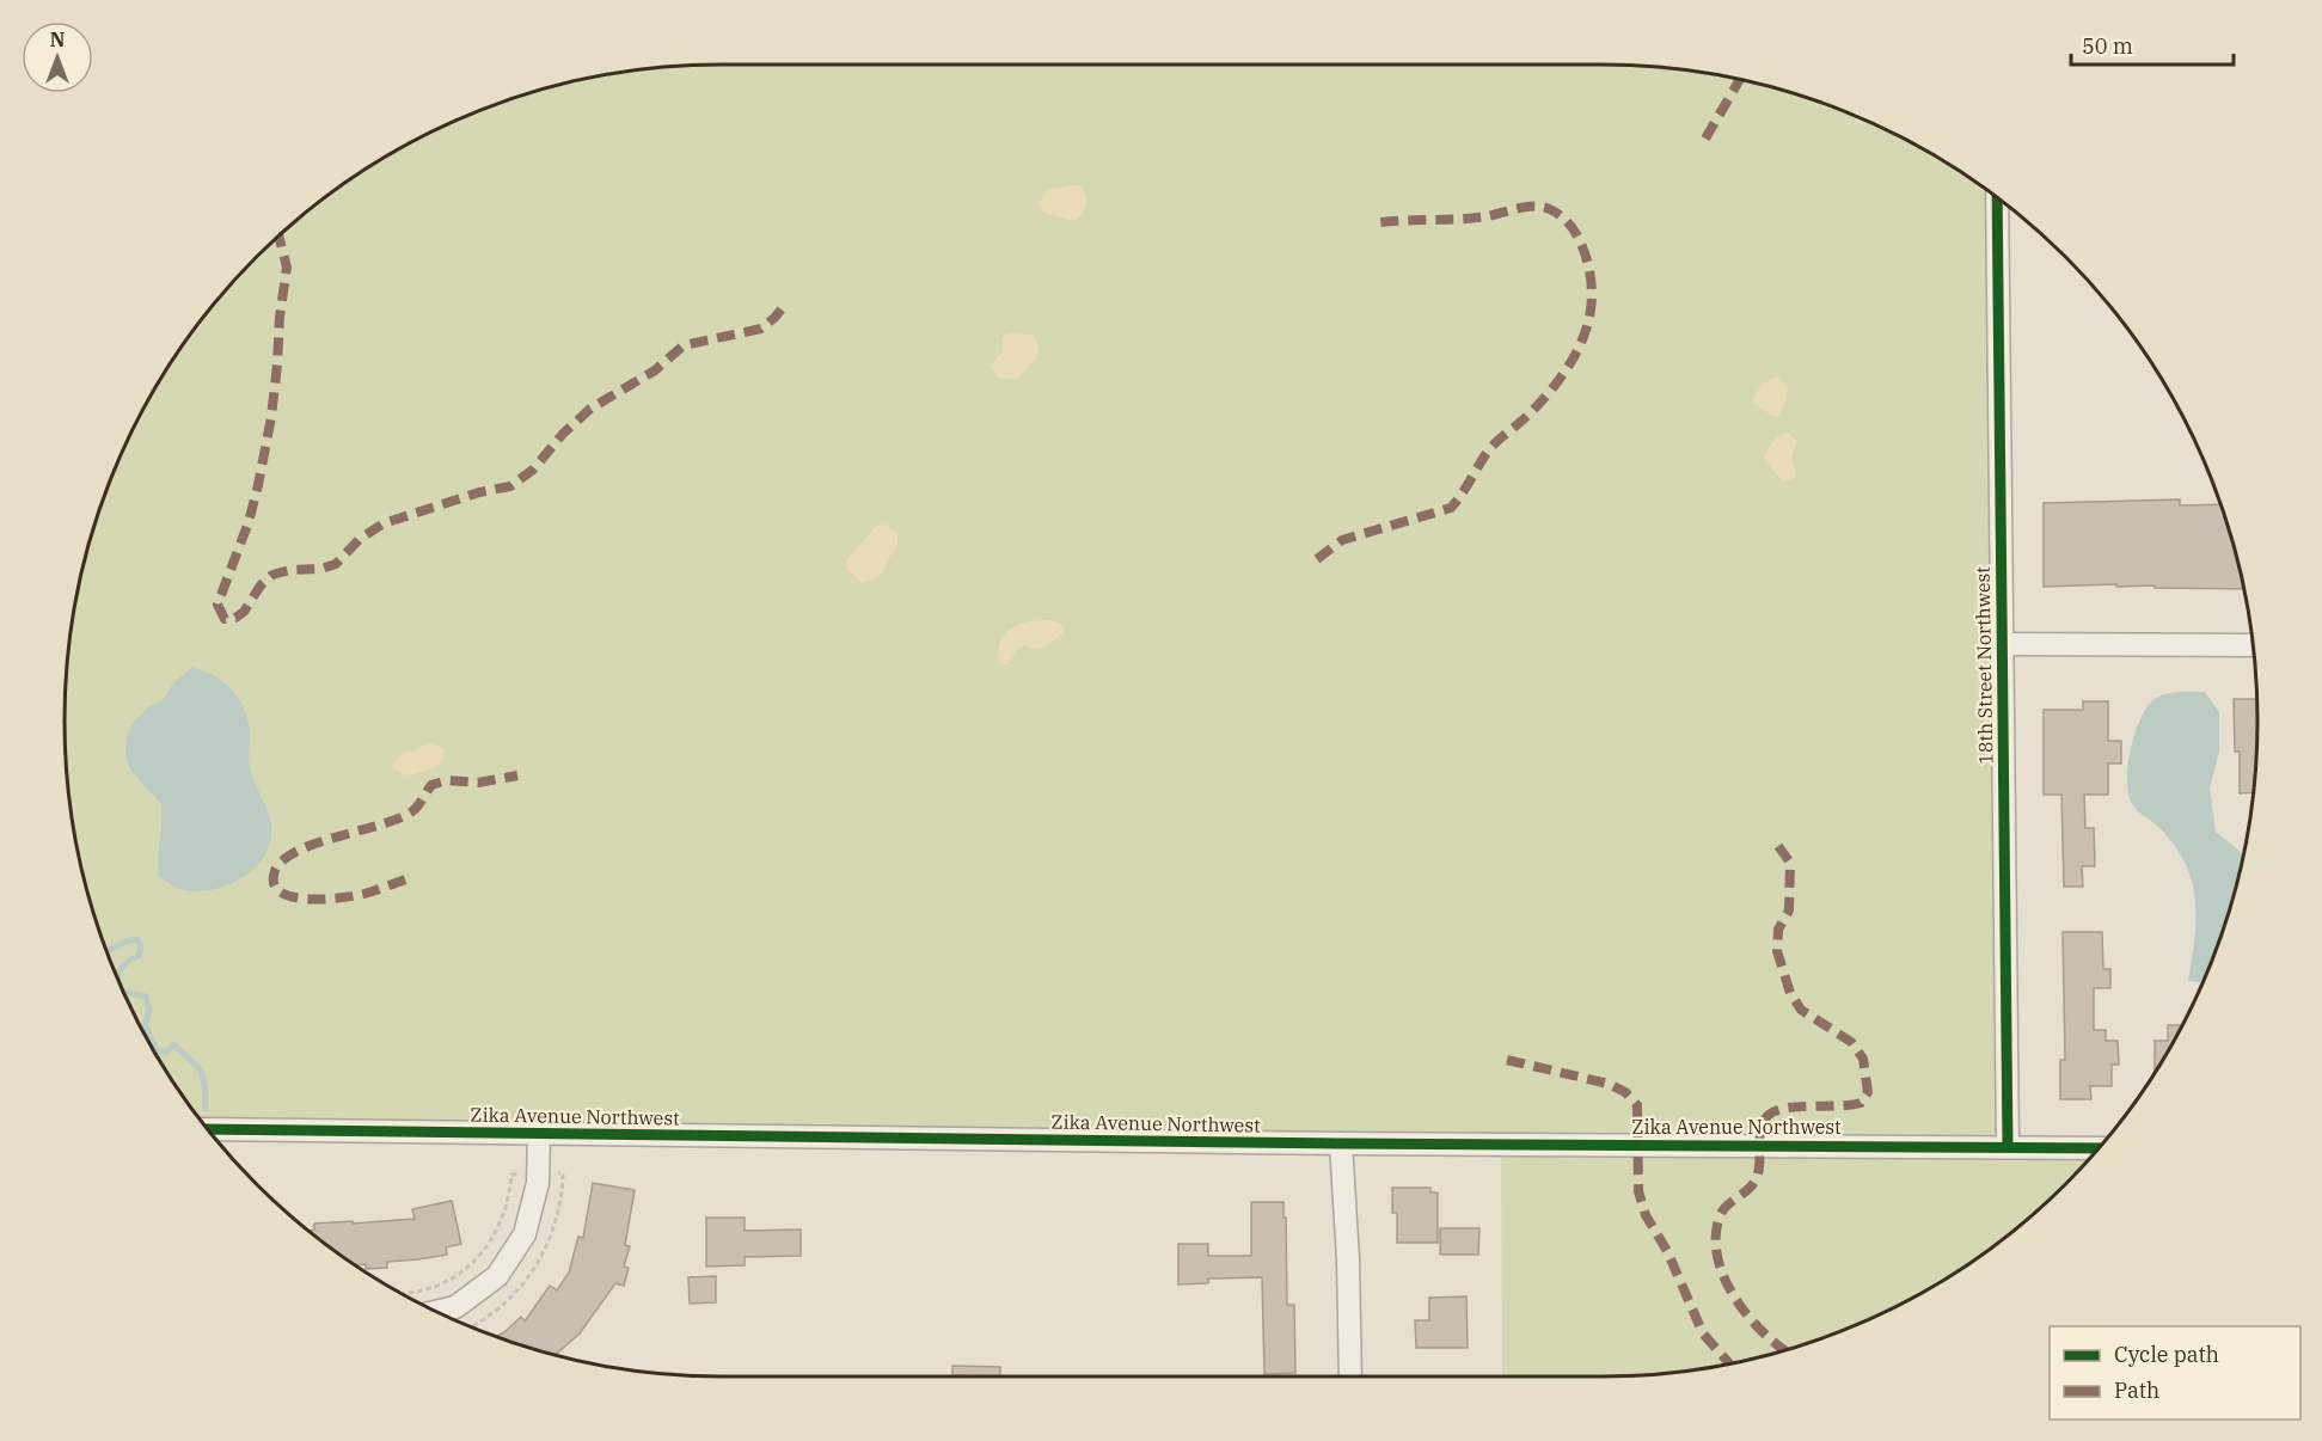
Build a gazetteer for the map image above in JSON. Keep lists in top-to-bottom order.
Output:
{
  "streets": {
    "street": ["18th Street Northwest", "Zika Avenue Northwest"]
  },
  "crossings": [
    ["18th Street Northwest", "Zika Avenue Northwest"]
  ],
  "legend": ["Cycle path", "Path"],
  "scale_bar": "50 m",
  "north": "top"
}
